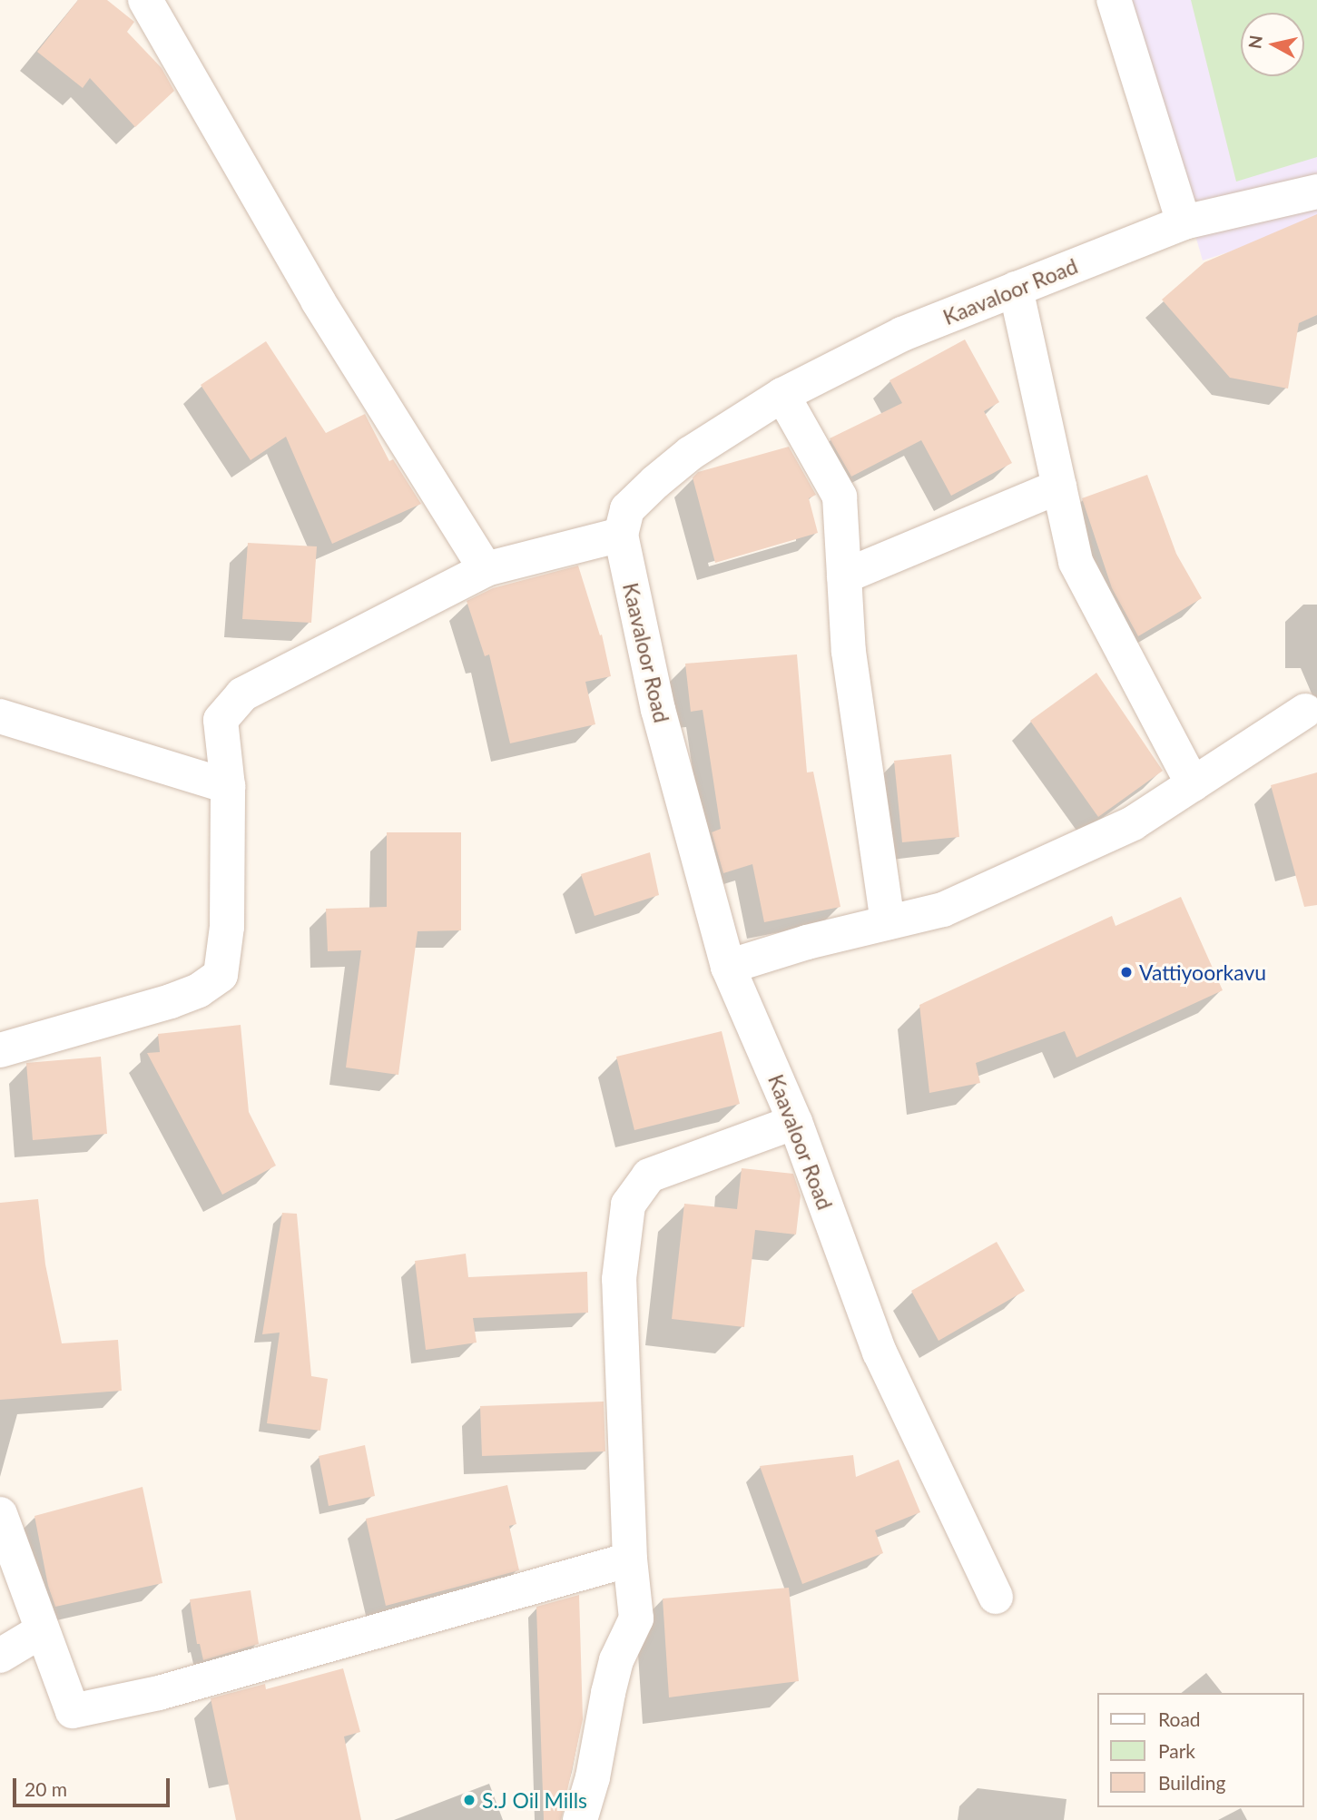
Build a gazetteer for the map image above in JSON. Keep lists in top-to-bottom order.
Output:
{
  "streets": {
    "street": ["Kaavaloor Road"]
  },
  "places": ["Vattiyoorkavu", "S.J Oil Mills"],
  "legend": ["Road", "Park", "Building"],
  "scale_bar": "20 m",
  "north": "left"
}
